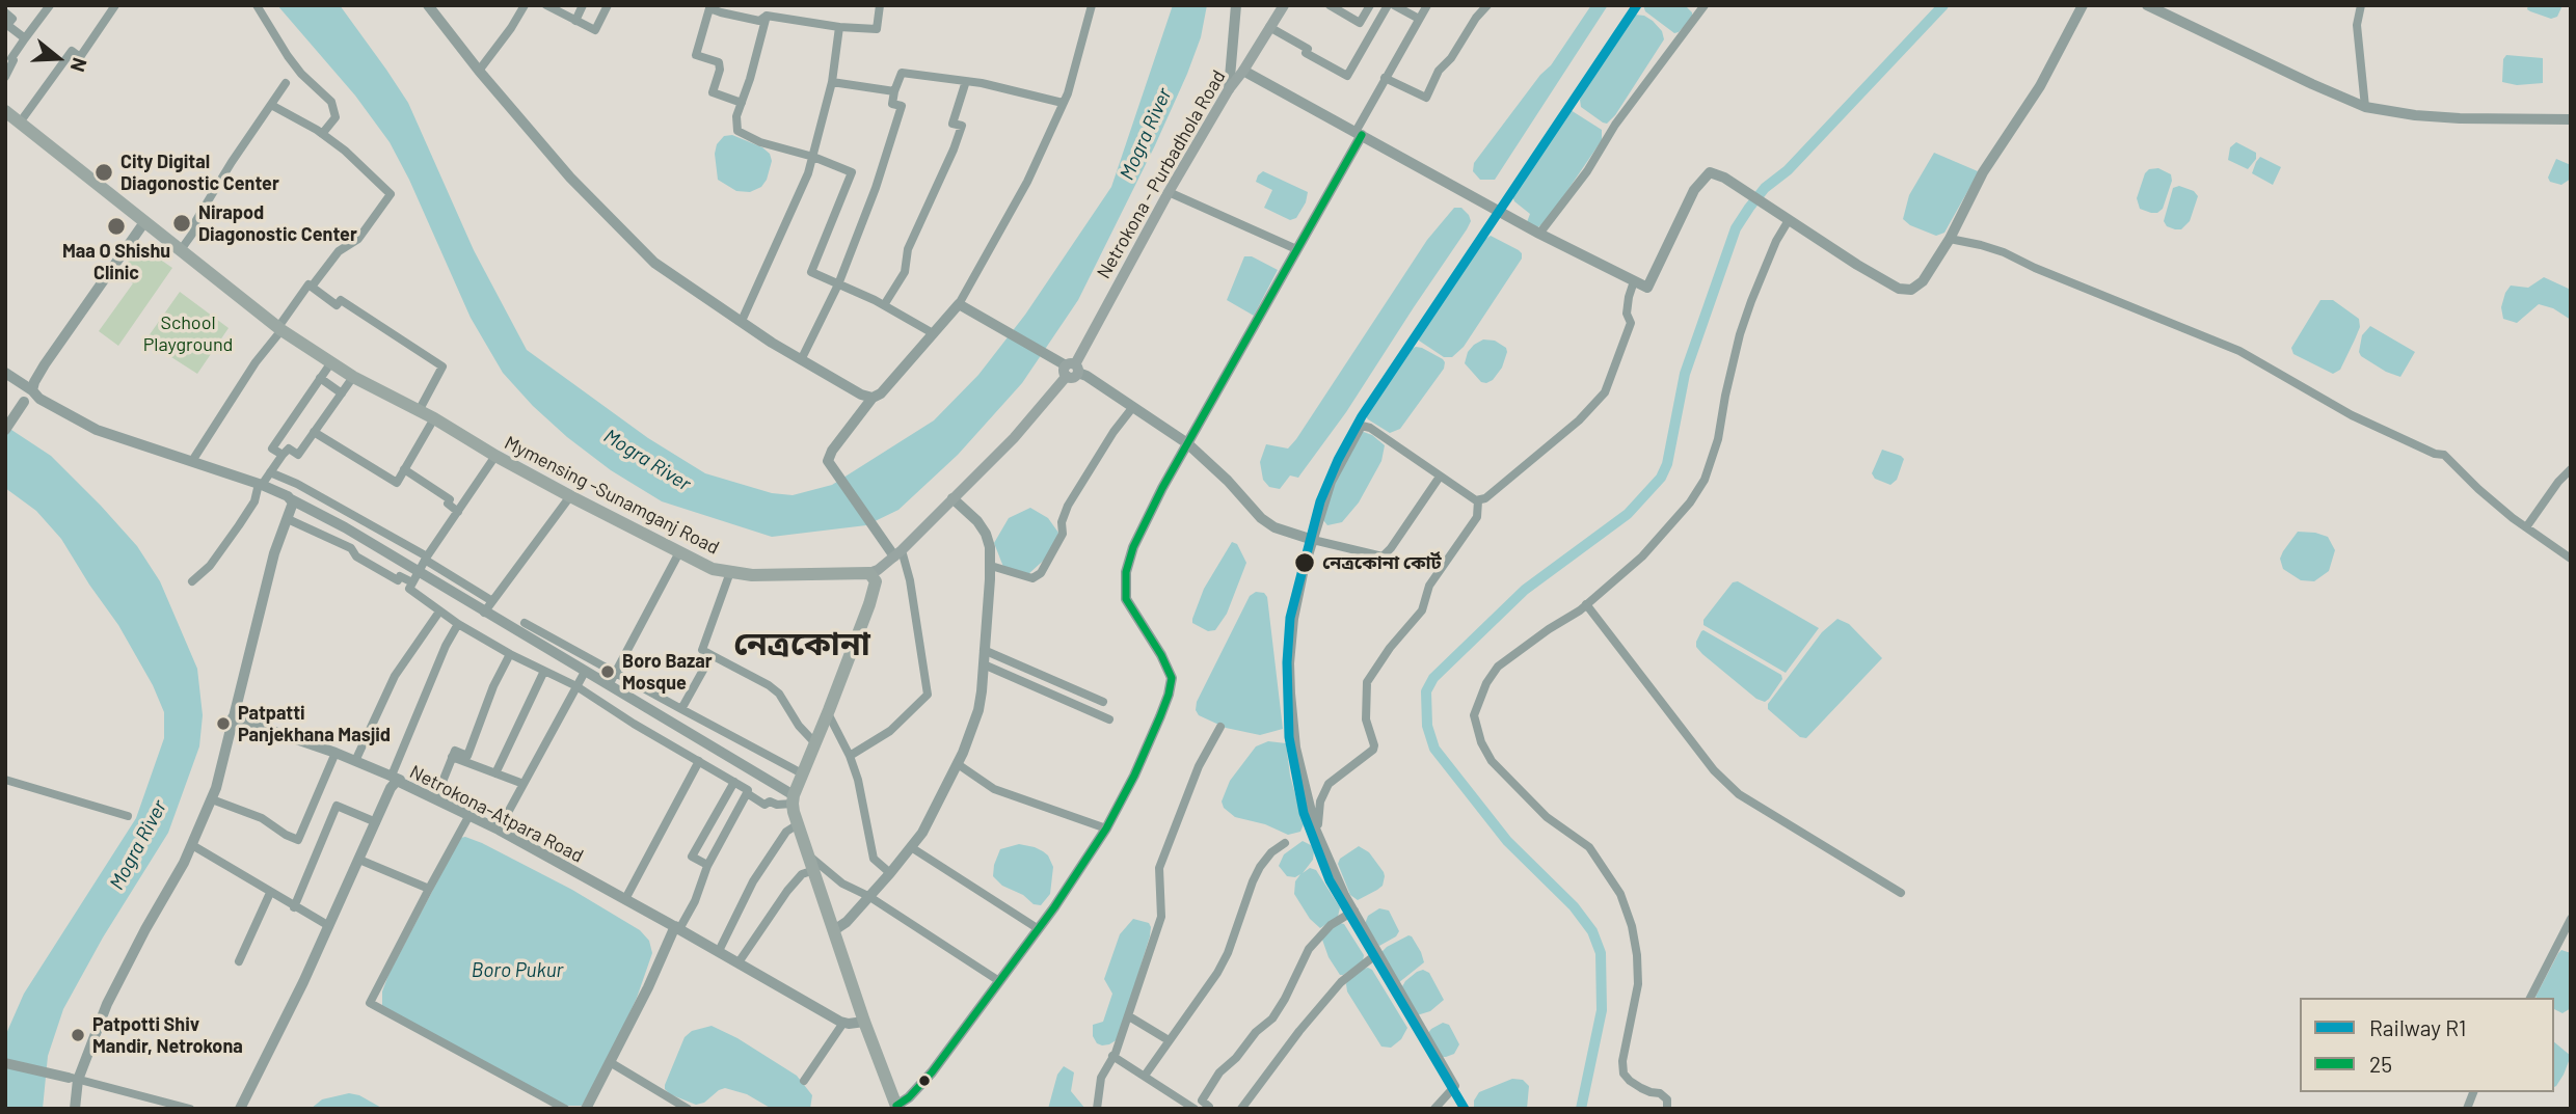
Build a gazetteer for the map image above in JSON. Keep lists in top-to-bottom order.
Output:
{
  "streets": {
    "main road": ["Netrokona - Purbadhola Road", "Mymensing -Sunamganj Road"],
    "street": ["Netrokona-Atpara Road"]
  },
  "crossings": [
    ["Netrokona - Purbadhola Road", "Mymensing -Sunamganj Road"]
  ],
  "districts": ["নেত্রকোনা"],
  "water": ["Mogra River", "Boro Pukur"],
  "parks": ["School Playground"],
  "places": [
    "City Digital Diagonostic Center",
    "Nirapod Diagonostic Center",
    "Maa O Shishu Clinic",
    "নেত্রকোনা কোর্ট",
    "Boro Bazar Mosque",
    "Patpatti Panjekhana Masjid",
    "Patpotti Shiv Mandir, Netrokona"
  ],
  "lines": ["rail line R1", "transit line 25"],
  "legend": ["Railway R1", "25"],
  "north": "right"
}
